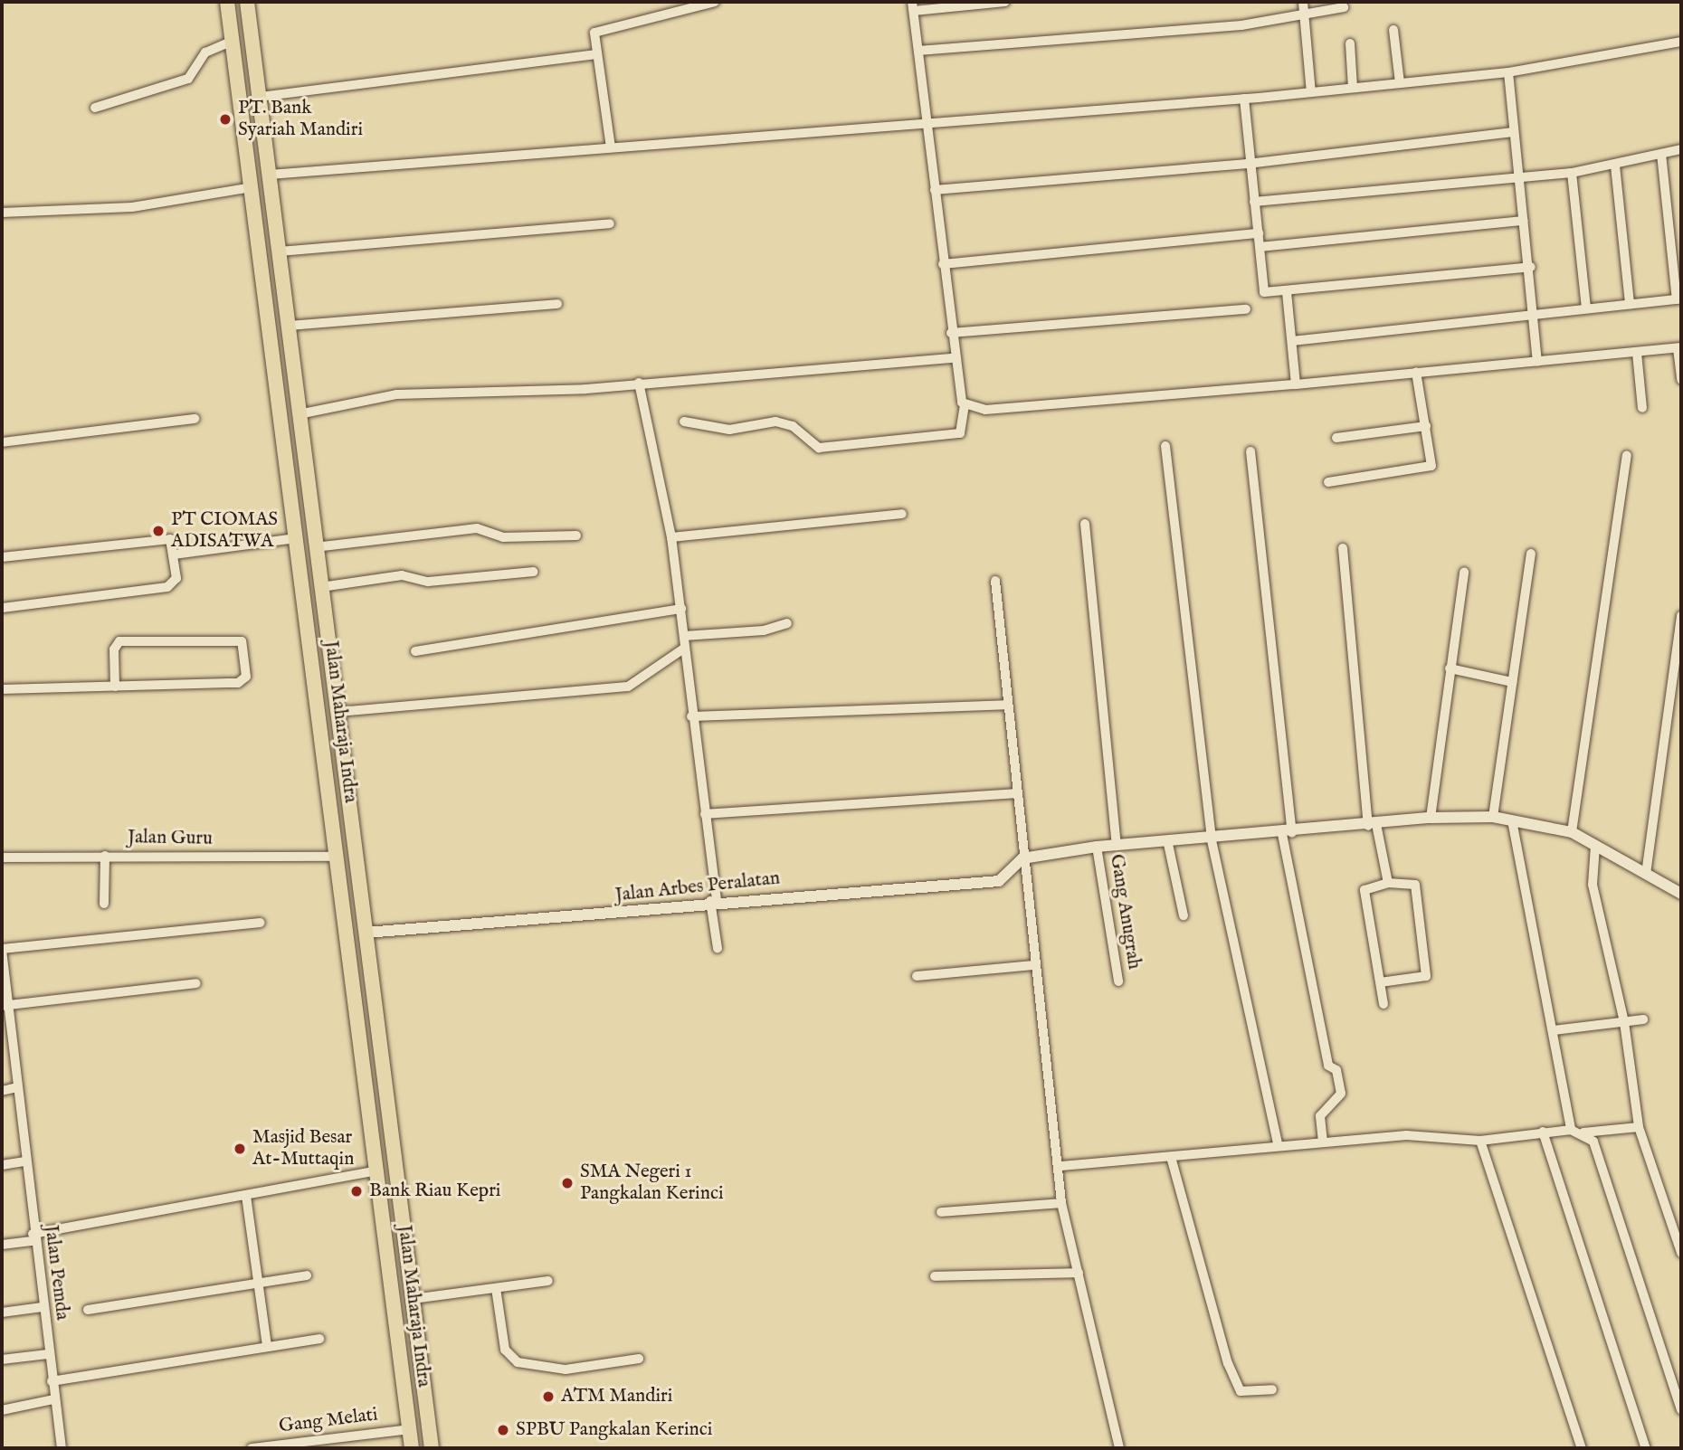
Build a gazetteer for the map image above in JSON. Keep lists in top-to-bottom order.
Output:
{
  "streets": {
    "highway": ["Jalan Maharaja Indra"],
    "street": [
      "Jalan Guru",
      "Jalan Arbes Peralatan",
      "Gang Anugrah",
      "Jalan Pemda",
      "Gang Melati"
    ]
  },
  "crossings": [
    ["Jalan Maharaja Indra", "Jalan Guru"],
    ["Jalan Maharaja Indra", "Jalan Arbes Peralatan"],
    ["Jalan Maharaja Indra", "Gang Melati"]
  ],
  "places": [
    "PT. Bank Syariah Mandiri",
    "PT CIOMAS ADISATWA",
    "Masjid Besar At-Muttaqin",
    "SMA Negeri 1 Pangkalan Kerinci",
    "Bank Riau Kepri",
    "ATM Mandiri",
    "SPBU Pangkalan Kerinci"
  ]
}
